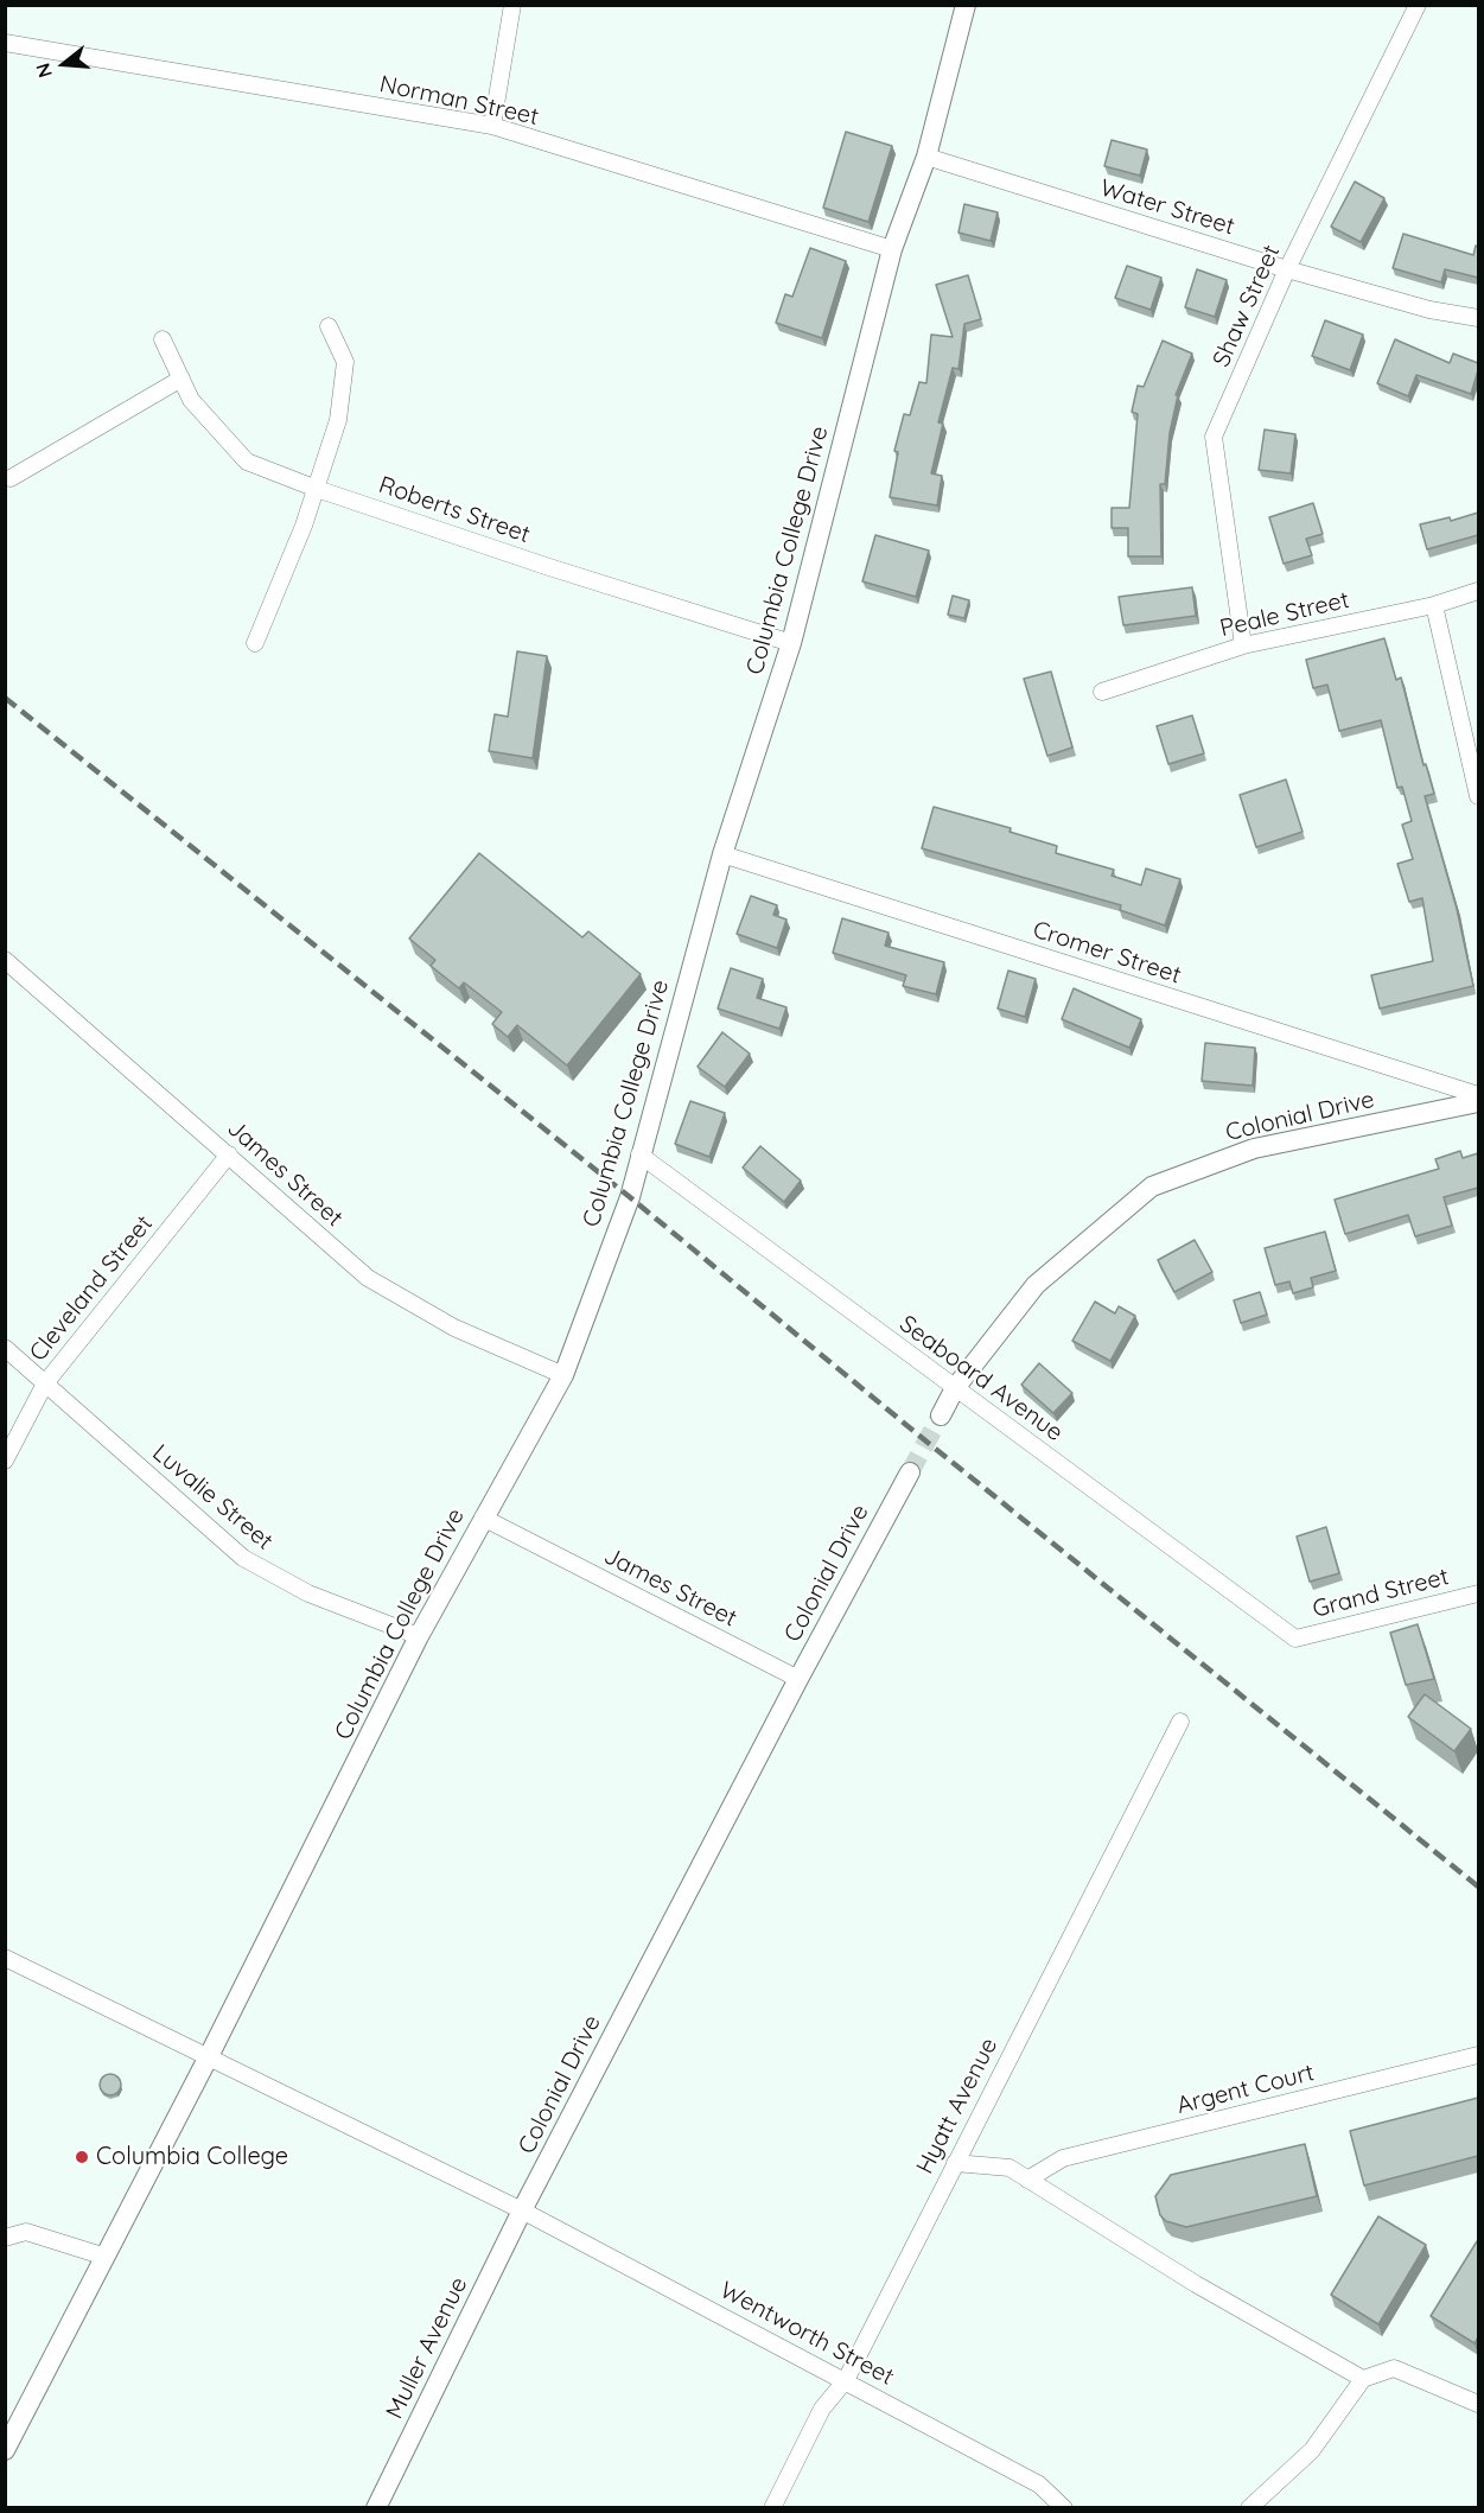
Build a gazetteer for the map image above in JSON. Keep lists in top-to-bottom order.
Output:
{
  "streets": {
    "street": [
      "Norman Street",
      "Water Street",
      "Shaw Street",
      "Roberts Street",
      "Columbia College Drive",
      "Peale Street",
      "Cromer Street",
      "Colonial Drive",
      "James Street",
      "Cleveland Street",
      "Seaboard Avenue",
      "Luvalie Street",
      "Grand Street",
      "Argent Court",
      "Hyatt Avenue",
      "Wentworth Street",
      "Muller Avenue"
    ]
  },
  "crossings": [
    ["Norman Street", "Columbia College Drive"],
    ["Water Street", "Shaw Street"],
    ["Water Street", "Columbia College Drive"],
    ["Shaw Street", "Peale Street"],
    ["Roberts Street", "Columbia College Drive"],
    ["Columbia College Drive", "Cromer Street"],
    ["Columbia College Drive", "James Street"],
    ["Columbia College Drive", "Seaboard Avenue"],
    ["Columbia College Drive", "Luvalie Street"],
    ["Colonial Drive", "James Street"],
    ["Colonial Drive", "Seaboard Avenue"],
    ["Colonial Drive", "Wentworth Street"],
    ["Colonial Drive", "Muller Avenue"],
    ["James Street", "Cleveland Street"],
    ["Cleveland Street", "Luvalie Street"],
    ["Seaboard Avenue", "Grand Street"],
    ["Hyatt Avenue", "Wentworth Street"],
    ["Wentworth Street", "Muller Avenue"]
  ],
  "places": ["Columbia College"],
  "north": "left"
}
